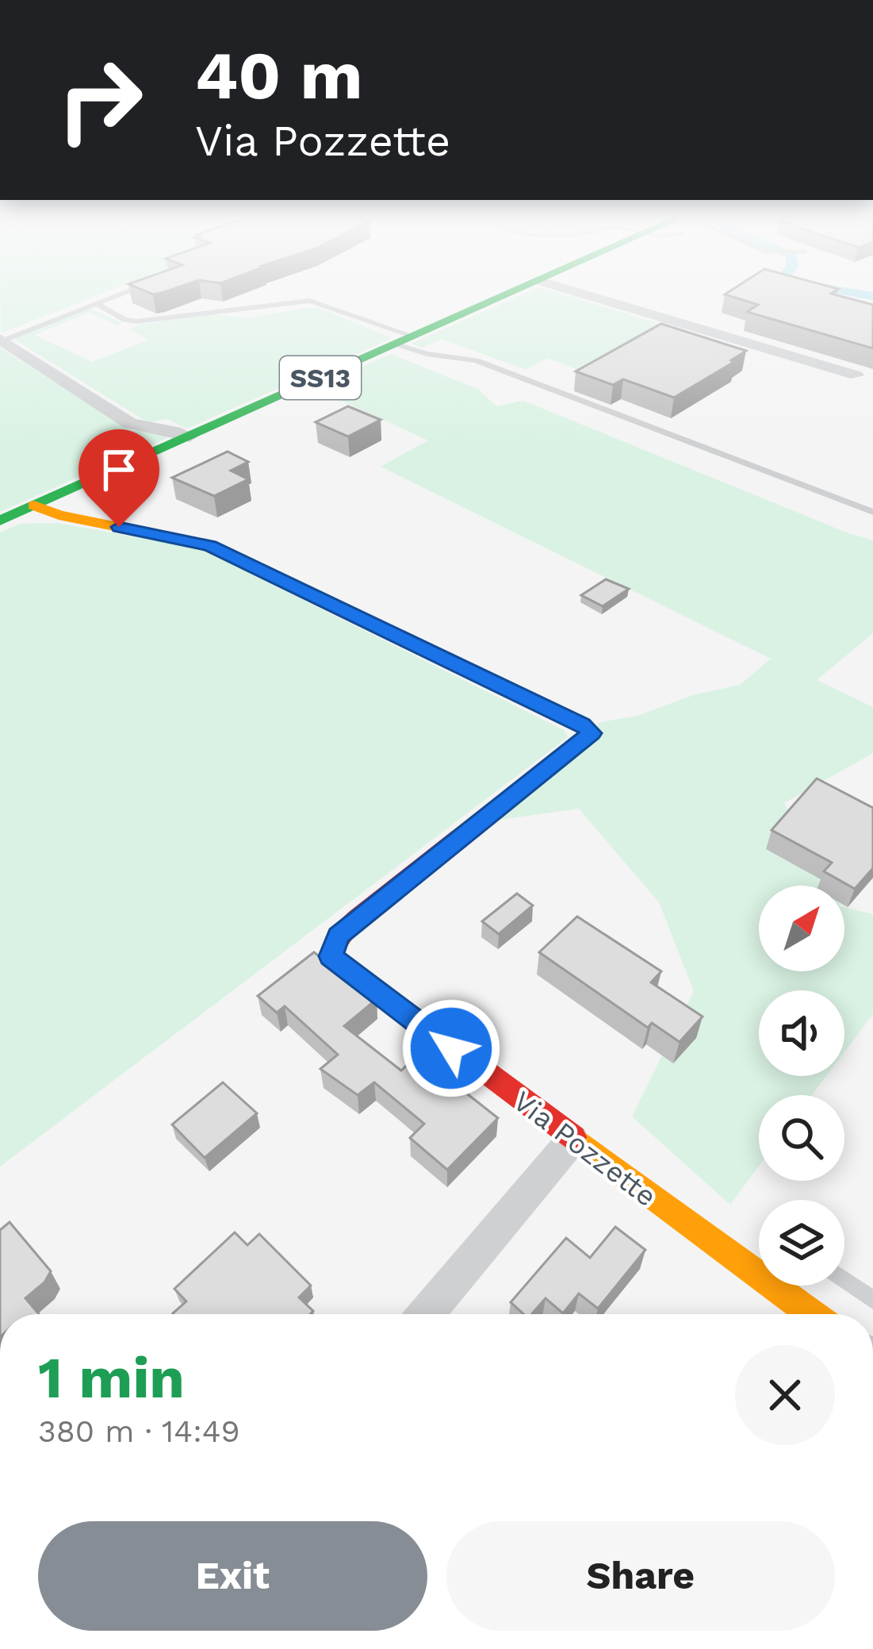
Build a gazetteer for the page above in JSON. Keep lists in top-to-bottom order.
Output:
{
  "streets": {
    "street": ["SS13", "Via Pozzette"]
  },
  "crossings": [
    ["SS13", "Via Pozzette"]
  ],
  "north": "top right",
  "page": {
    "turn": ["40 m", "Via Pozzette"],
    "heading": ["1 min", "380 m · 14:49"],
    "buttons": ["Exit", "Share"]
  }
}
